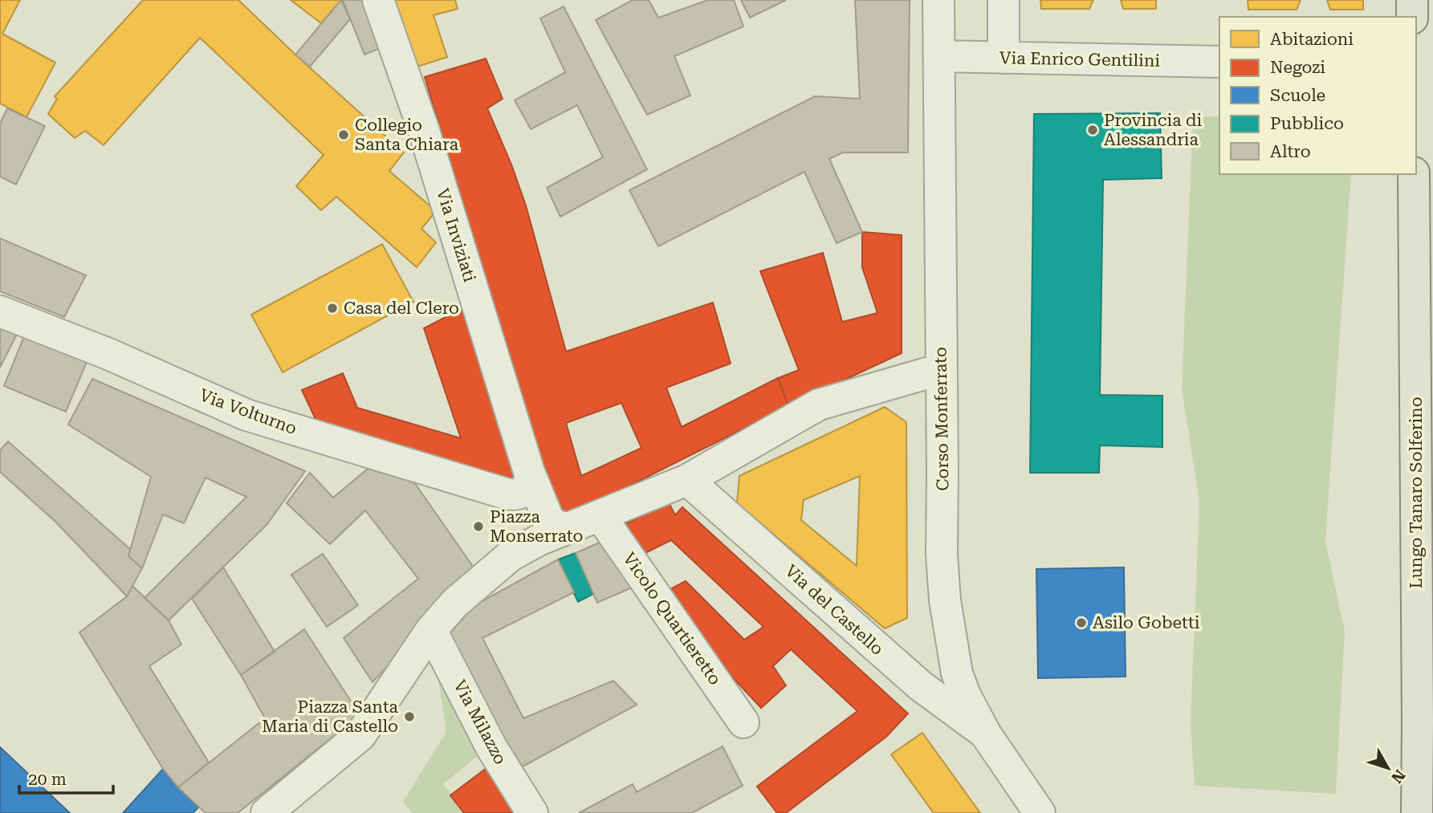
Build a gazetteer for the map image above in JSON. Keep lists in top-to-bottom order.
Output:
{
  "streets": {
    "main road": ["Lungo Tanaro Solferino"],
    "street": [
      "Via Enrico Gentilini",
      "Via Inviziati",
      "Via Volturno",
      "Corso Monferrato",
      "Via del Castello",
      "Vicolo Quartieretto",
      "Via Milazzo"
    ]
  },
  "crossings": [
    ["Via Enrico Gentilini", "Corso Monferrato"],
    ["Via Inviziati", "Via Volturno"],
    ["Corso Monferrato", "Via del Castello"]
  ],
  "places": [
    "Provincia di Alessandria",
    "Collegio Santa Chiara",
    "Casa del Clero",
    "Piazza Monserrato",
    "Asilo Gobetti",
    "Piazza Santa Maria di Castello"
  ],
  "legend": [
    "Abitazioni",
    "Negozi",
    "Scuole",
    "Pubblico",
    "Altro"
  ],
  "scale_bar": "20 m",
  "north": "bottom right"
}
